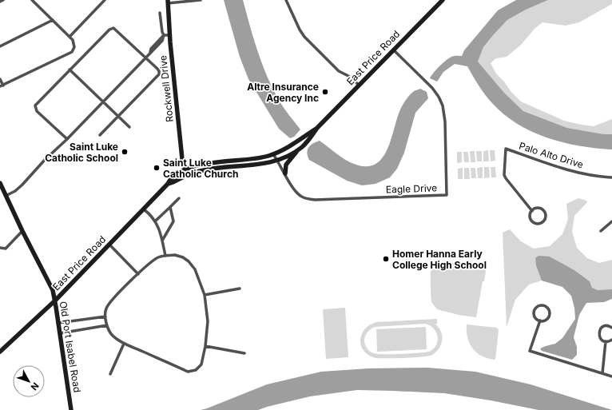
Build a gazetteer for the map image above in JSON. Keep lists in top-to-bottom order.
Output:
{
  "streets": {
    "main road": ["East Price Road", "Rockwell Drive", "Old Port Isabel Road"],
    "street": ["Palo Alto Drive", "Eagle Drive"]
  },
  "crossings": [
    ["East Price Road", "Rockwell Drive"],
    ["East Price Road", "Eagle Drive"],
    ["East Price Road", "Old Port Isabel Road"]
  ],
  "places": [
    "Altre Insurance Agency Inc",
    "Saint Luke Catholic School",
    "Saint Luke Catholic Church",
    "Homer Hanna Early College High School"
  ],
  "north": "bottom right"
}
